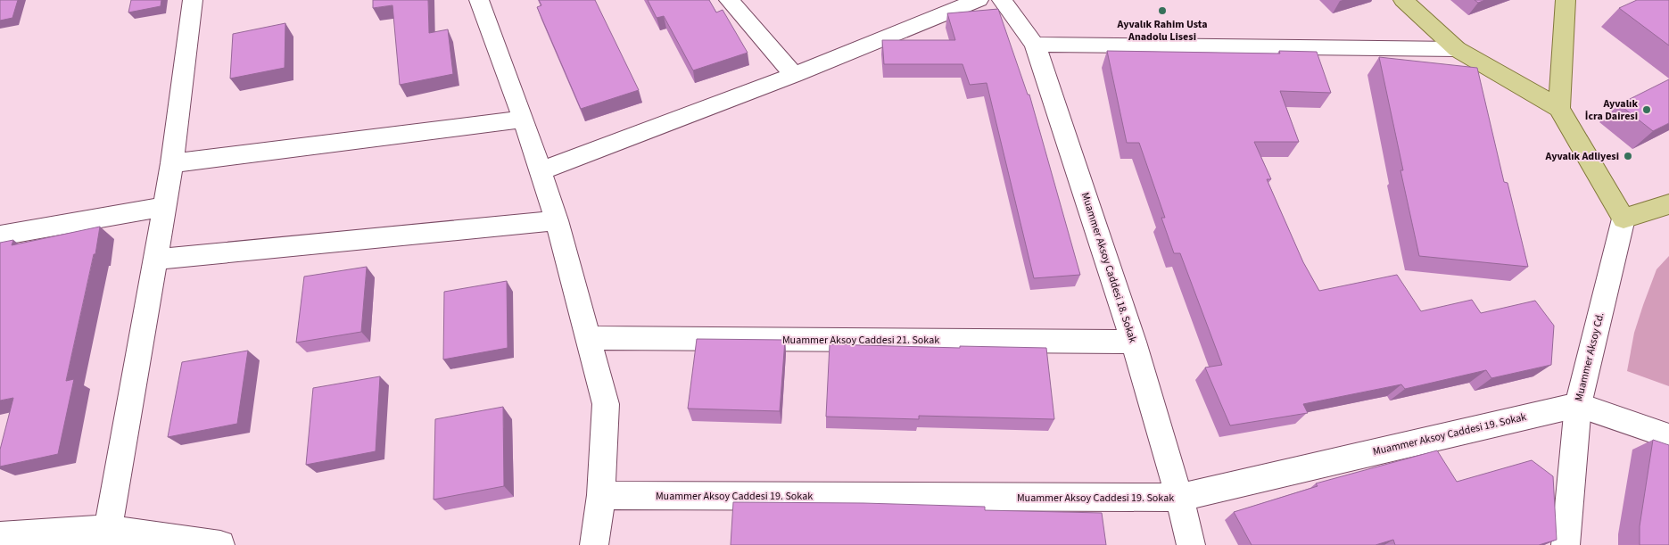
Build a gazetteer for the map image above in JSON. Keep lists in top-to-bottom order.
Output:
{
  "streets": {
    "street": [
      "Muammer Aksoy Caddesi 18. Sokak",
      "Muammer Aksoy Caddesi 21. Sokak",
      "Muammer Aksoy Cd.",
      "Muammer Aksoy Caddesi 19. Sokak"
    ]
  },
  "crossings": [
    ["Muammer Aksoy Caddesi 18. Sokak", "Muammer Aksoy Caddesi 21. Sokak"],
    ["Muammer Aksoy Caddesi 18. Sokak", "Muammer Aksoy Caddesi 19. Sokak"],
    ["Muammer Aksoy Cd.", "Muammer Aksoy Caddesi 19. Sokak"]
  ],
  "places": ["Ayvalık Rahim Usta Anadolu Lisesi", "Ayvalık İcra Dairesi", "Ayvalık Adliyesi"]
}
